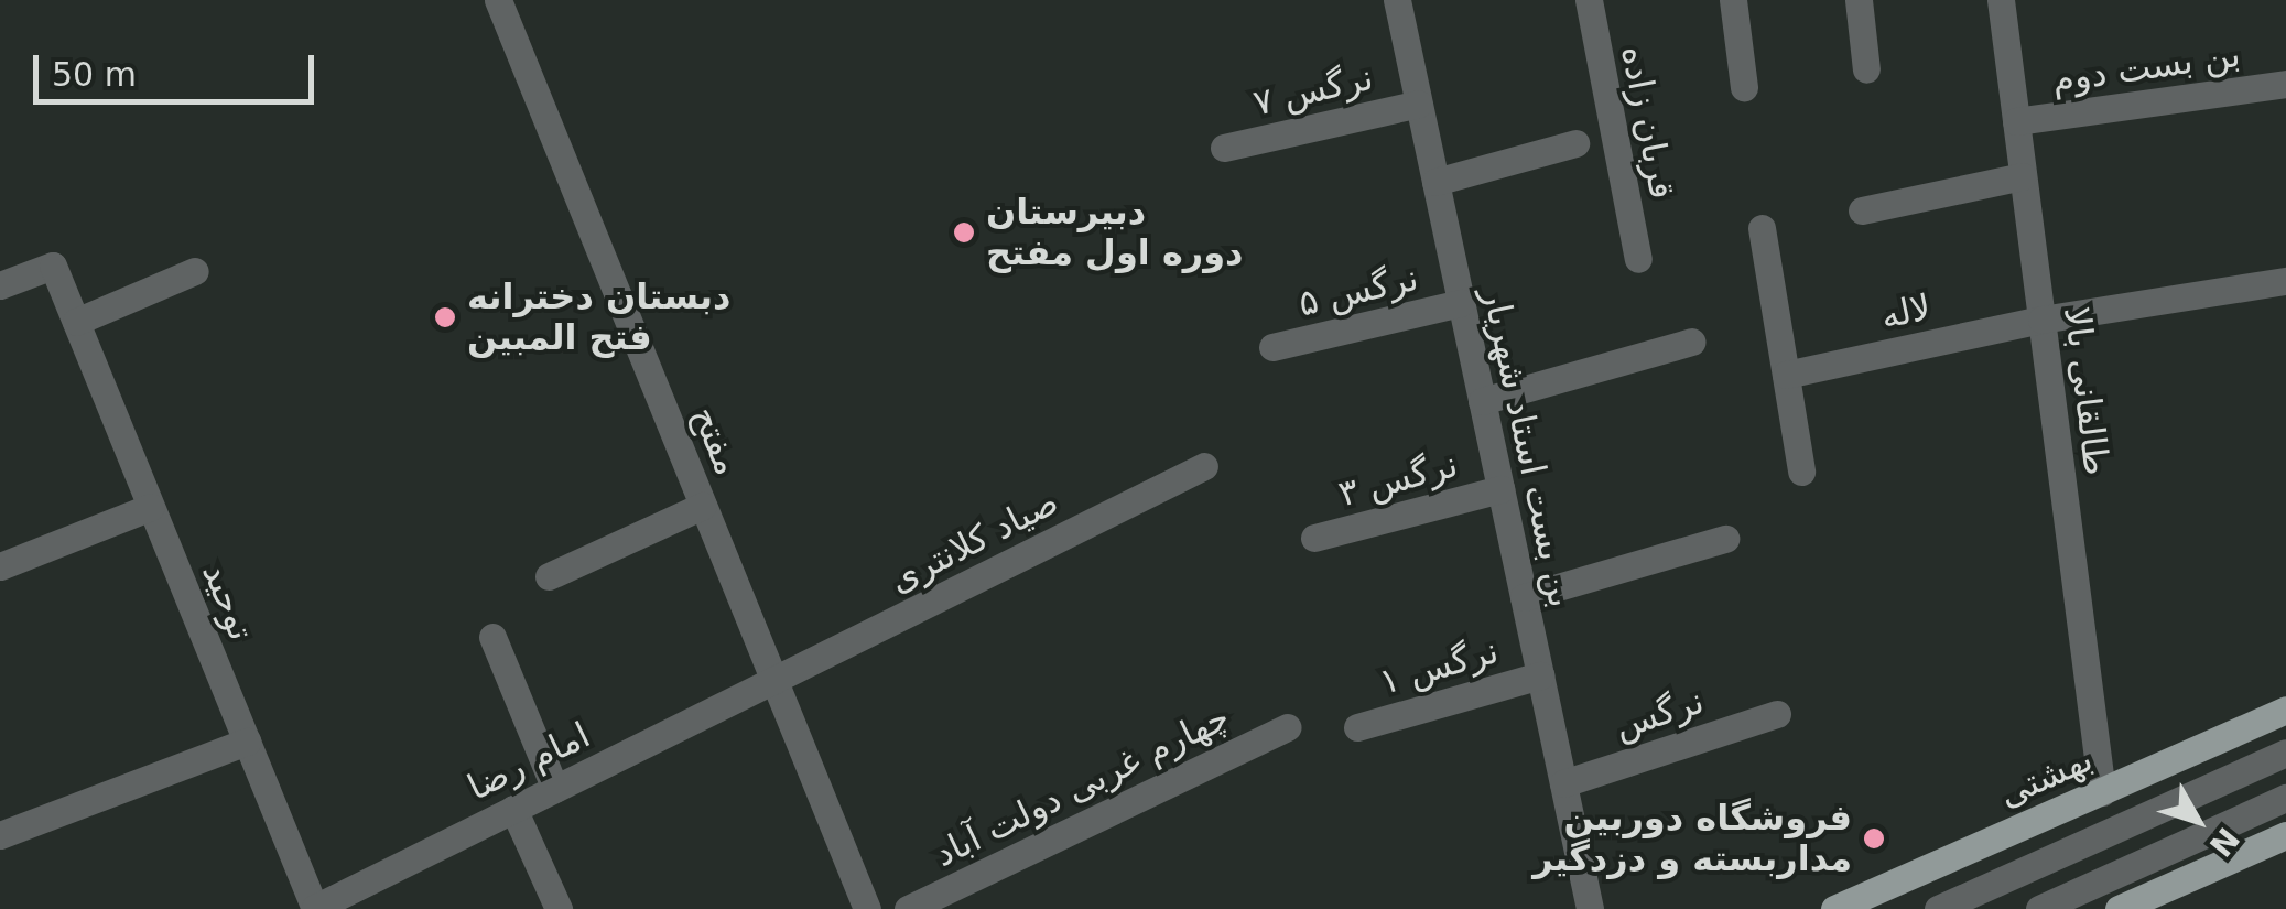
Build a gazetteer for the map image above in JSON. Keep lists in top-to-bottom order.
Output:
{
  "streets": {
    "main road": ["بهشتی"],
    "street": [
      "بن بست دوم",
      "نرگس ۷",
      "قربان زاده",
      "نرگس ۵",
      "لاله",
      "طالقانی بالا",
      "مفتح",
      "بن بست استاد شهریار",
      "نرگس ۳",
      "صیاد کلانتری",
      "توحید",
      "نرگس ۱",
      "نرگس",
      "امام رضا",
      "چهارم غربی دولت آباد"
    ]
  },
  "crossings": [
    ["بن بست دوم", "طالقانی بالا"],
    ["نرگس ۷", "بن بست استاد شهریار"],
    ["نرگس ۵", "بن بست استاد شهریار"],
    ["لاله", "طالقانی بالا"],
    ["طالقانی بالا", "بهشتی"],
    ["مفتح", "صیاد کلانتری"],
    ["مفتح", "امام رضا"],
    ["بن بست استاد شهریار", "نرگس ۳"],
    ["بن بست استاد شهریار", "نرگس ۱"],
    ["بن بست استاد شهریار", "نرگس"],
    ["صیاد کلانتری", "امام رضا"],
    ["توحید", "امام رضا"]
  ],
  "places": ["دبیرستان دوره اول مفتح", "دبستان دخترانه فتح المبین", "فروشگاه دوربین مداربسته و دزدگیر"],
  "scale_bar": "50 m",
  "north": "bottom right"
}
